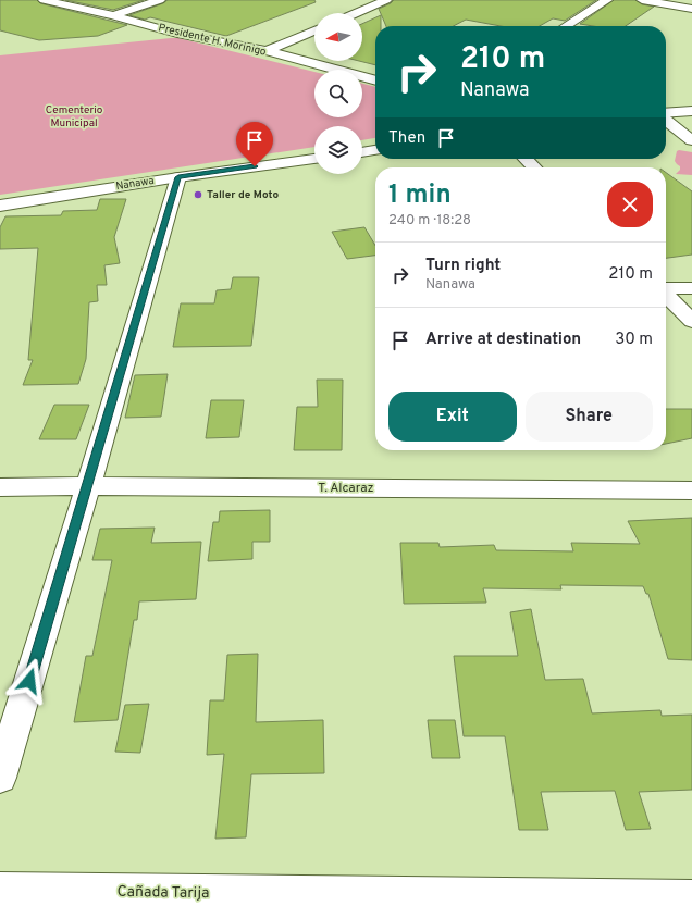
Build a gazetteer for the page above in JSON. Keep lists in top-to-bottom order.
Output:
{
  "streets": {
    "street": [
      "Presidente H. Morinigo",
      "Nanawa",
      "T. Alcaraz",
      "Cañada Tarija"
    ]
  },
  "parks": ["Cementerio Municipal"],
  "places": ["Taller de Moto"],
  "north": "left",
  "page": {
    "turn": ["210 m", "Nanawa"],
    "then": "Then",
    "heading": ["1 min", "240 m · 18:28"],
    "list": [
      {
        "name": "Turn right",
        "note": "Nanawa",
        "value": "210 m"
      },
      {
        "name": "Arrive at destination",
        "value": "30 m"
      }
    ],
    "buttons": ["Exit", "Share"]
  }
}
